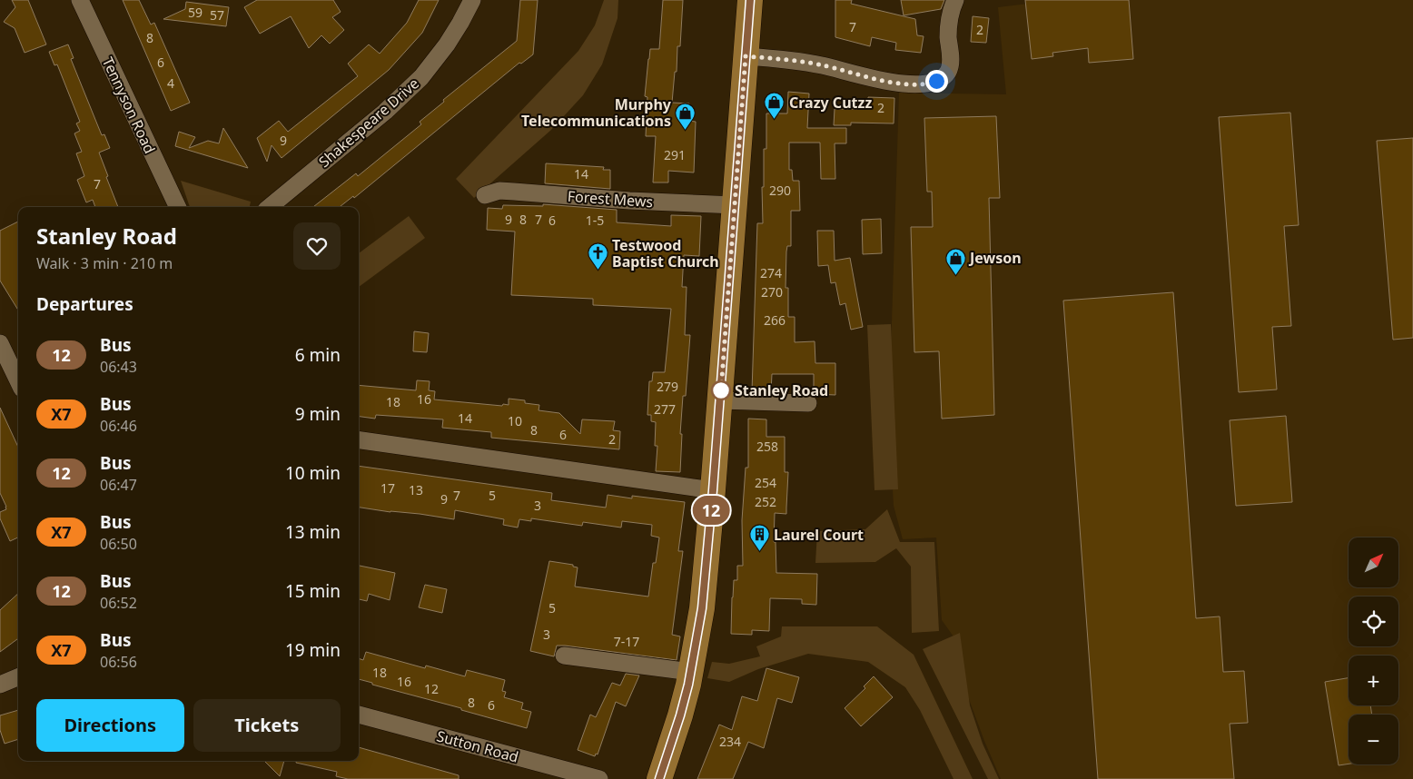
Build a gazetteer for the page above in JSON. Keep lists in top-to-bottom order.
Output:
{
  "streets": {
    "street": [
      "Tennyson Road",
      "Shakespeare Drive",
      "Forest Mews",
      "Sutton Road"
    ]
  },
  "places": {
    "shop": ["Crazy Cutzz", "Murphy Telecommunications", "Jewson"],
    "church": ["Testwood Baptist Church"],
    "other": ["Stanley Road"],
    "building": ["Laurel Court"]
  },
  "lines": ["bus line 12"],
  "house_numbers": [
    "59",
    "57",
    "7",
    "2",
    "8",
    "6",
    "4",
    "2",
    "9",
    "291",
    "14",
    "7",
    "290",
    "9",
    "8",
    "7",
    "6",
    "1-5",
    "274",
    "270",
    "266",
    "279",
    "16",
    "18",
    "277",
    "14",
    "10",
    "8",
    "6",
    "2",
    "258",
    "254",
    "17",
    "13",
    "7",
    "5",
    "9",
    "252",
    "3",
    "5",
    "3",
    "7-17",
    "18",
    "16",
    "12",
    "8",
    "6",
    "234"
  ],
  "north": "top right",
  "page": {
    "on_map": "12",
    "heading": [
      ["Stanley Road", "Walk · 3 min · 210 m"],
      "Departures"
    ],
    "list": [
      {
        "mark": "12",
        "name": "Bus",
        "note": "06:43",
        "value": "6 min"
      },
      {
        "mark": "X7",
        "name": "Bus",
        "note": "06:46",
        "value": "9 min"
      },
      {
        "mark": "12",
        "name": "Bus",
        "note": "06:47",
        "value": "10 min"
      },
      {
        "mark": "X7",
        "name": "Bus",
        "note": "06:50",
        "value": "13 min"
      },
      {
        "mark": "12",
        "name": "Bus",
        "note": "06:52",
        "value": "15 min"
      },
      {
        "mark": "X7",
        "name": "Bus",
        "note": "06:56",
        "value": "19 min"
      }
    ],
    "map_buttons": ["+", "−"],
    "buttons": ["Directions", "Tickets"]
  }
}
